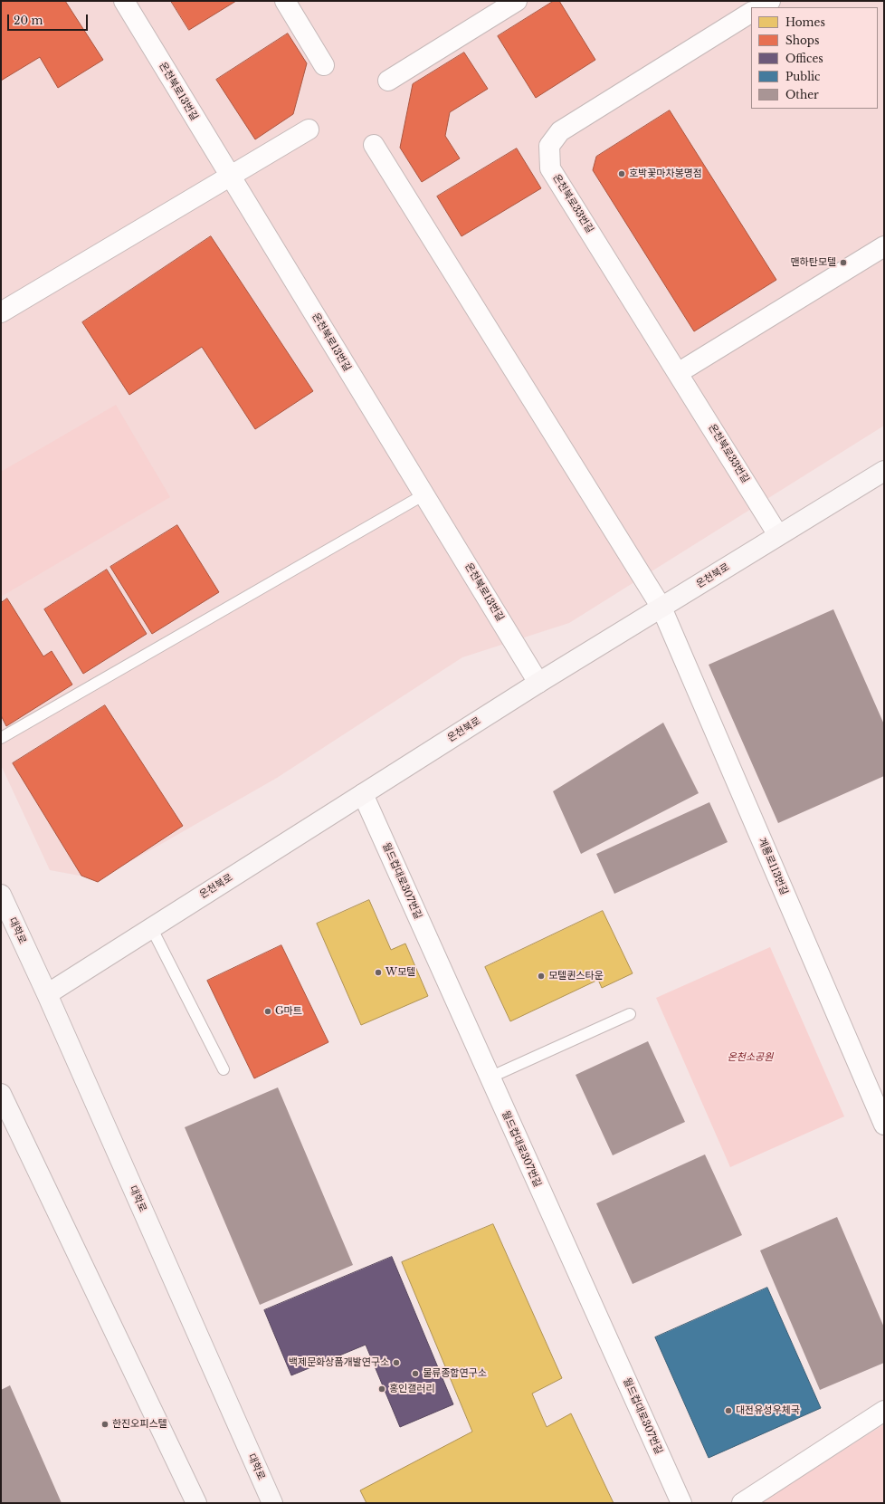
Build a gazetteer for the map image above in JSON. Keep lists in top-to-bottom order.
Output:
{
  "streets": {
    "street": [
      "온천북로13번길",
      "온천북로33번길",
      "온천북로",
      "계룡로113번길",
      "월드컵대로307번길",
      "대학로"
    ]
  },
  "crossings": [
    ["온천북로13번길", "온천북로"],
    ["온천북로33번길", "온천북로"],
    ["온천북로", "계룡로113번길"],
    ["온천북로", "월드컵대로307번길"],
    ["온천북로", "대학로"]
  ],
  "parks": ["온천소공원"],
  "places": [
    "호박꽃마차봉명점",
    "맨하탄모텔",
    "W모텔",
    "모텔퀸스타운",
    "G마트",
    "백제문화상품개발연구소",
    "물류종합연구소",
    "홍인갤러리",
    "대전유성우체국",
    "한진오피스텔"
  ],
  "legend": [
    "Homes",
    "Shops",
    "Offices",
    "Public",
    "Other"
  ],
  "scale_bar": "20 m"
}
